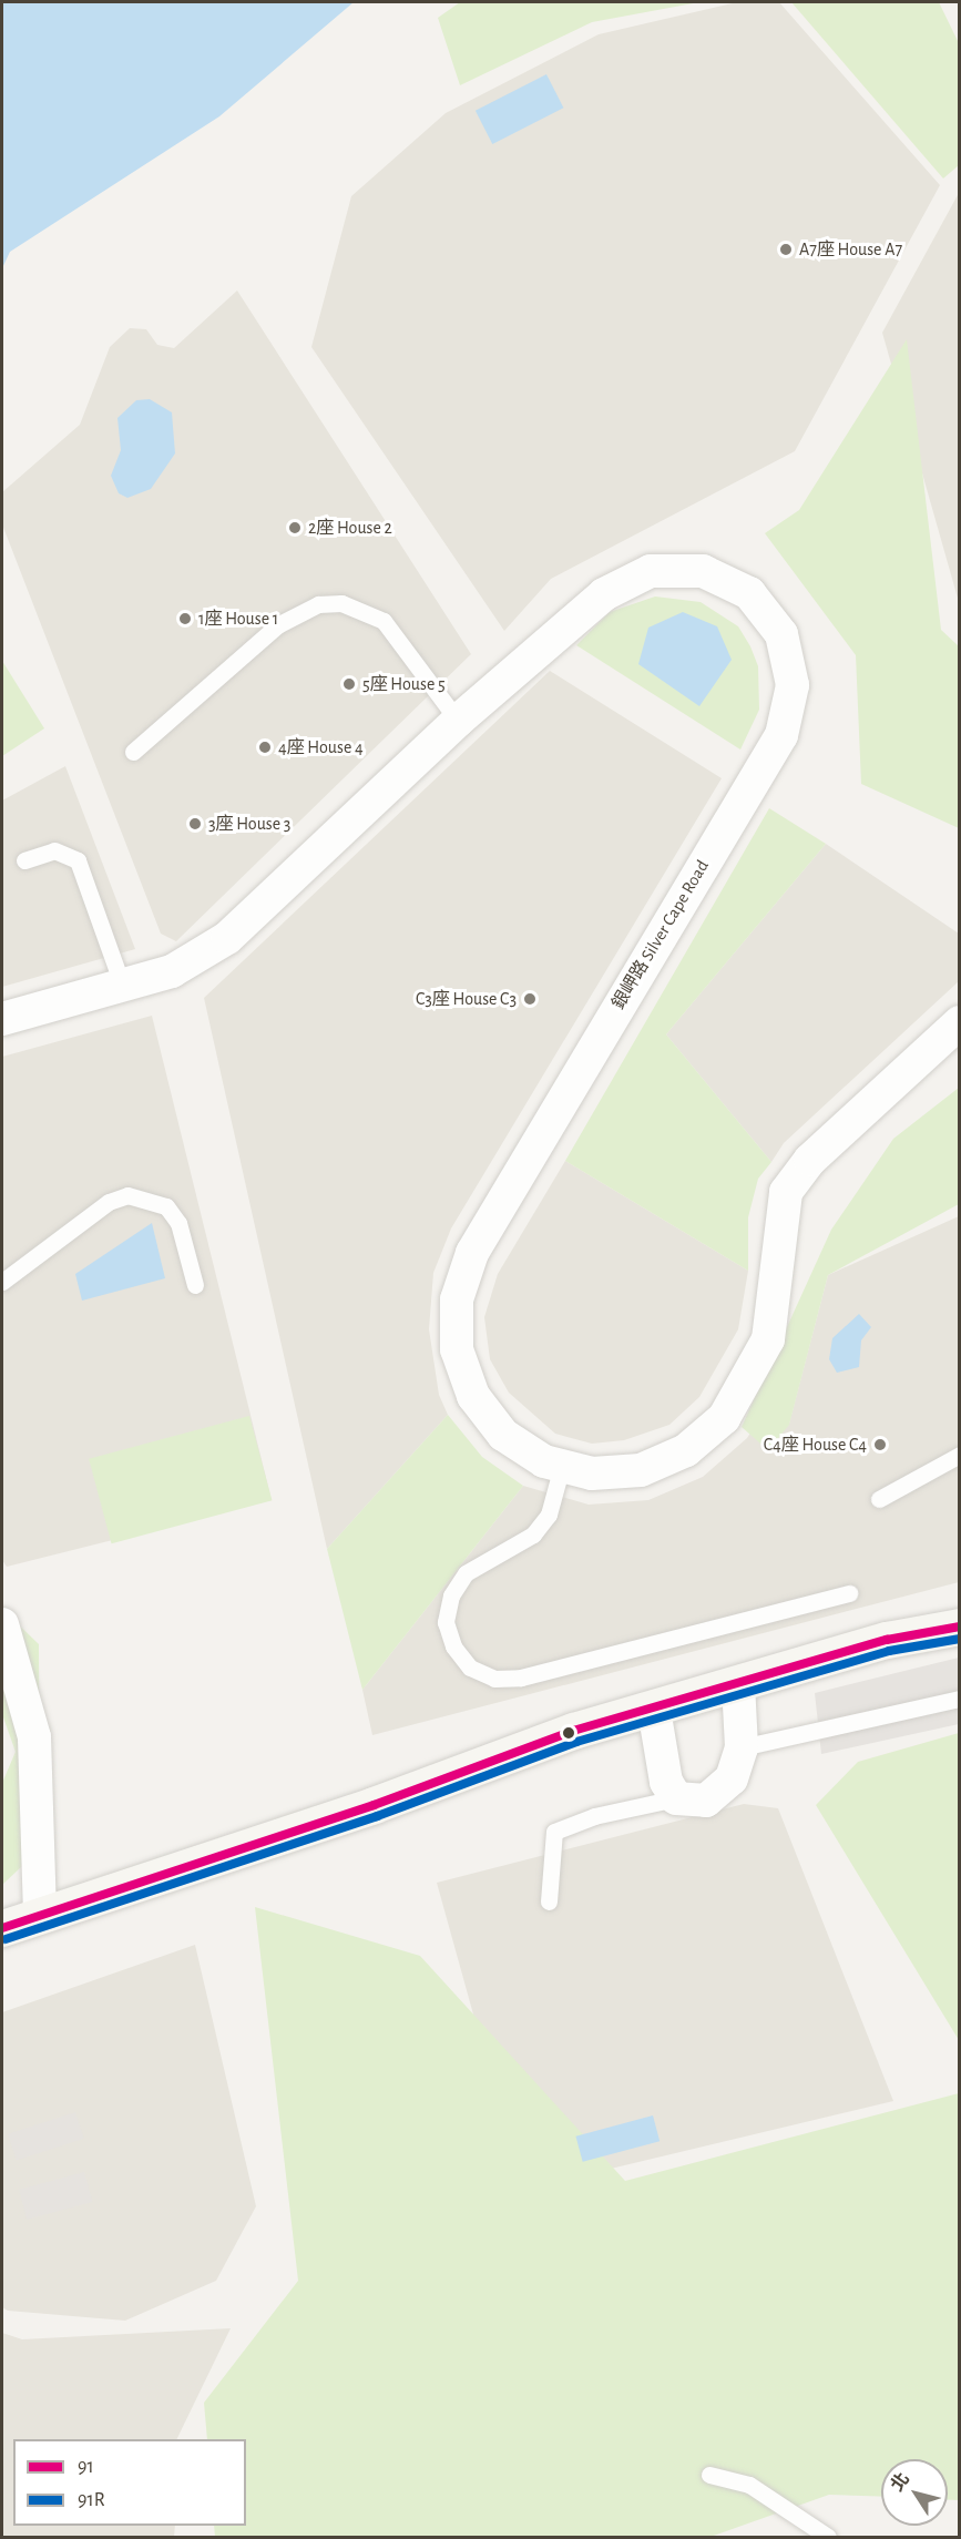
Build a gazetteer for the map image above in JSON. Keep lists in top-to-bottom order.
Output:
{
  "streets": {
    "street": ["銀岬路 Silver Cape Road"]
  },
  "places": [
    "A7座 House A7",
    "2座 House 2",
    "1座 House 1",
    "5座 House 5",
    "4座 House 4",
    "3座 House 3",
    "C3座 House C3",
    "C4座 House C4"
  ],
  "lines": ["transit line 91", "transit line 91R"],
  "legend": ["91", "91R"],
  "north": "top left"
}
